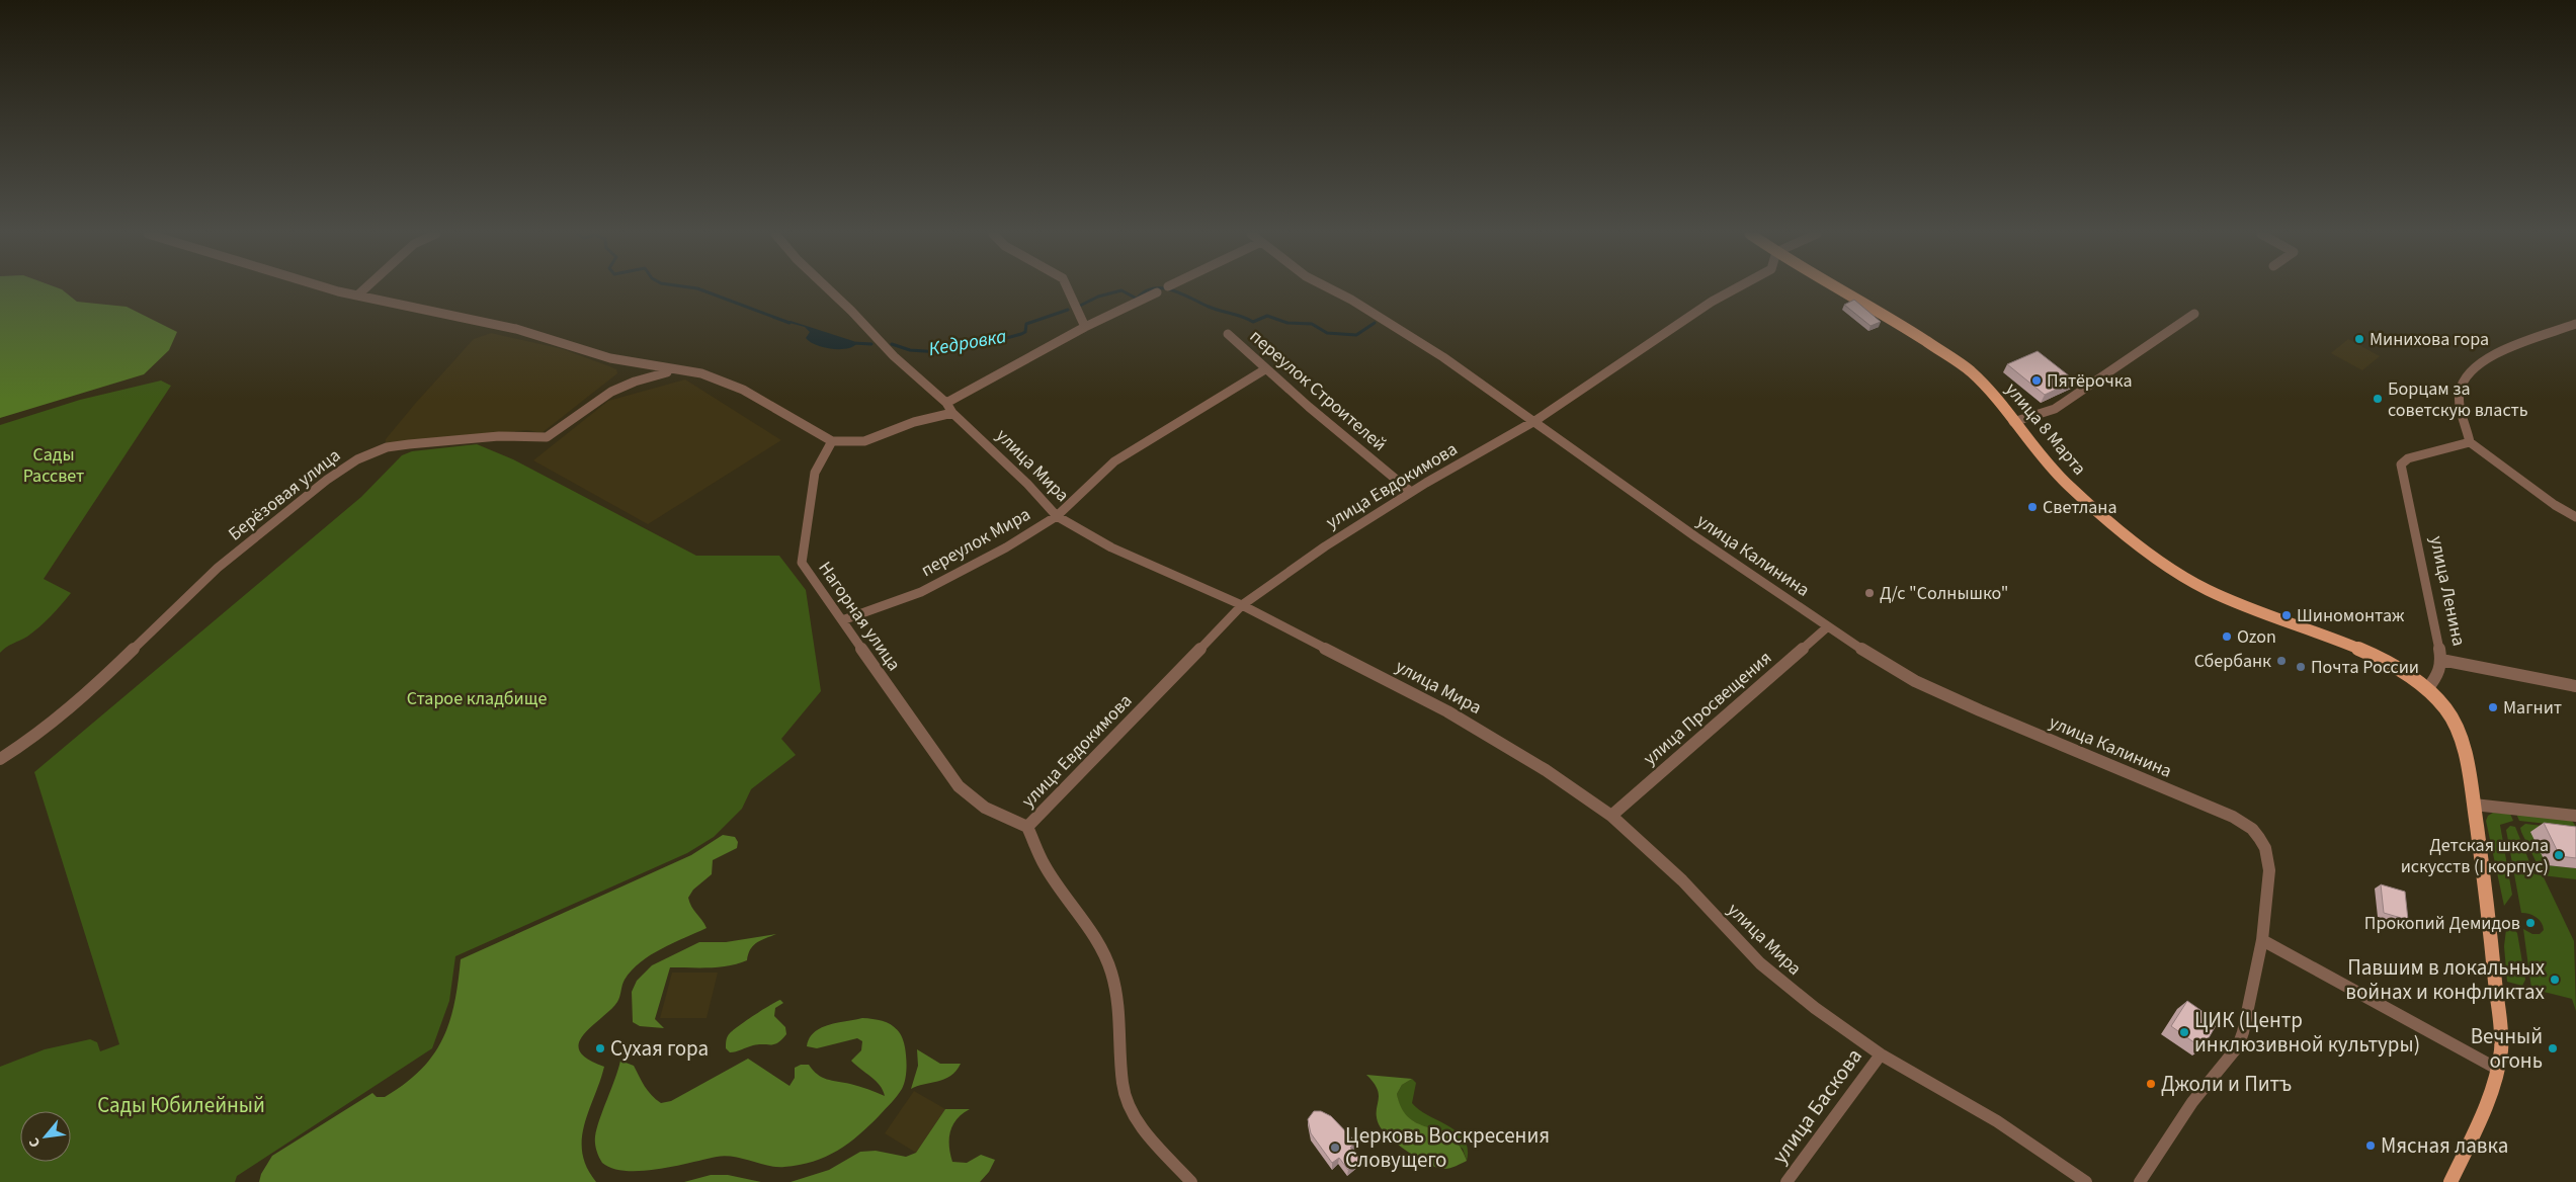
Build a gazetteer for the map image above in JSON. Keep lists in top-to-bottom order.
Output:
{
  "streets": {
    "main road": ["улица 8 Марта"],
    "street": [
      "переулок Строителей",
      "улица Мира",
      "улица Евдокимова",
      "Берёзовая улица",
      "переулок Мира",
      "улица Калинина",
      "улица Ленина",
      "Нагорная улица",
      "улица Просвещения",
      "улица Баскова"
    ]
  },
  "crossings": [
    ["переулок Строителей", "улица Евдокимова"],
    ["переулок Строителей", "переулок Мира"],
    ["улица 8 Марта", "улица Ленина"],
    ["улица Мира", "улица Евдокимова"],
    ["улица Мира", "переулок Мира"],
    ["улица Мира", "улица Просвещения"],
    ["улица Мира", "улица Баскова"],
    ["улица Евдокимова", "улица Калинина"],
    ["улица Евдокимова", "Нагорная улица"],
    ["переулок Мира", "Нагорная улица"],
    ["улица Калинина", "улица Просвещения"]
  ],
  "water": ["Кедровка"],
  "parks": ["Сады Рассвет", "Старое кладбище", "Сады Юбилейный"],
  "places": [
    "Минихова гора",
    "Пятёрочка",
    "Борцам за советскую власть",
    "Светлана",
    "Д/с \"Солнышко\"",
    "Шиномонтаж",
    "Ozon",
    "Сбербанк",
    "Почта России",
    "Магнит",
    "Детская школа искусств (I корпус)",
    "Прокопий Демидов",
    "Павшим в локальных войнах и конфликтах",
    "ЦИК (Центр инклюзивной культуры)",
    "Сухая гора",
    "Вечный огонь",
    "Джоли и Питъ",
    "Мясная лавка",
    "Церковь Воскресения Словущего"
  ],
  "north": "bottom left"
}
